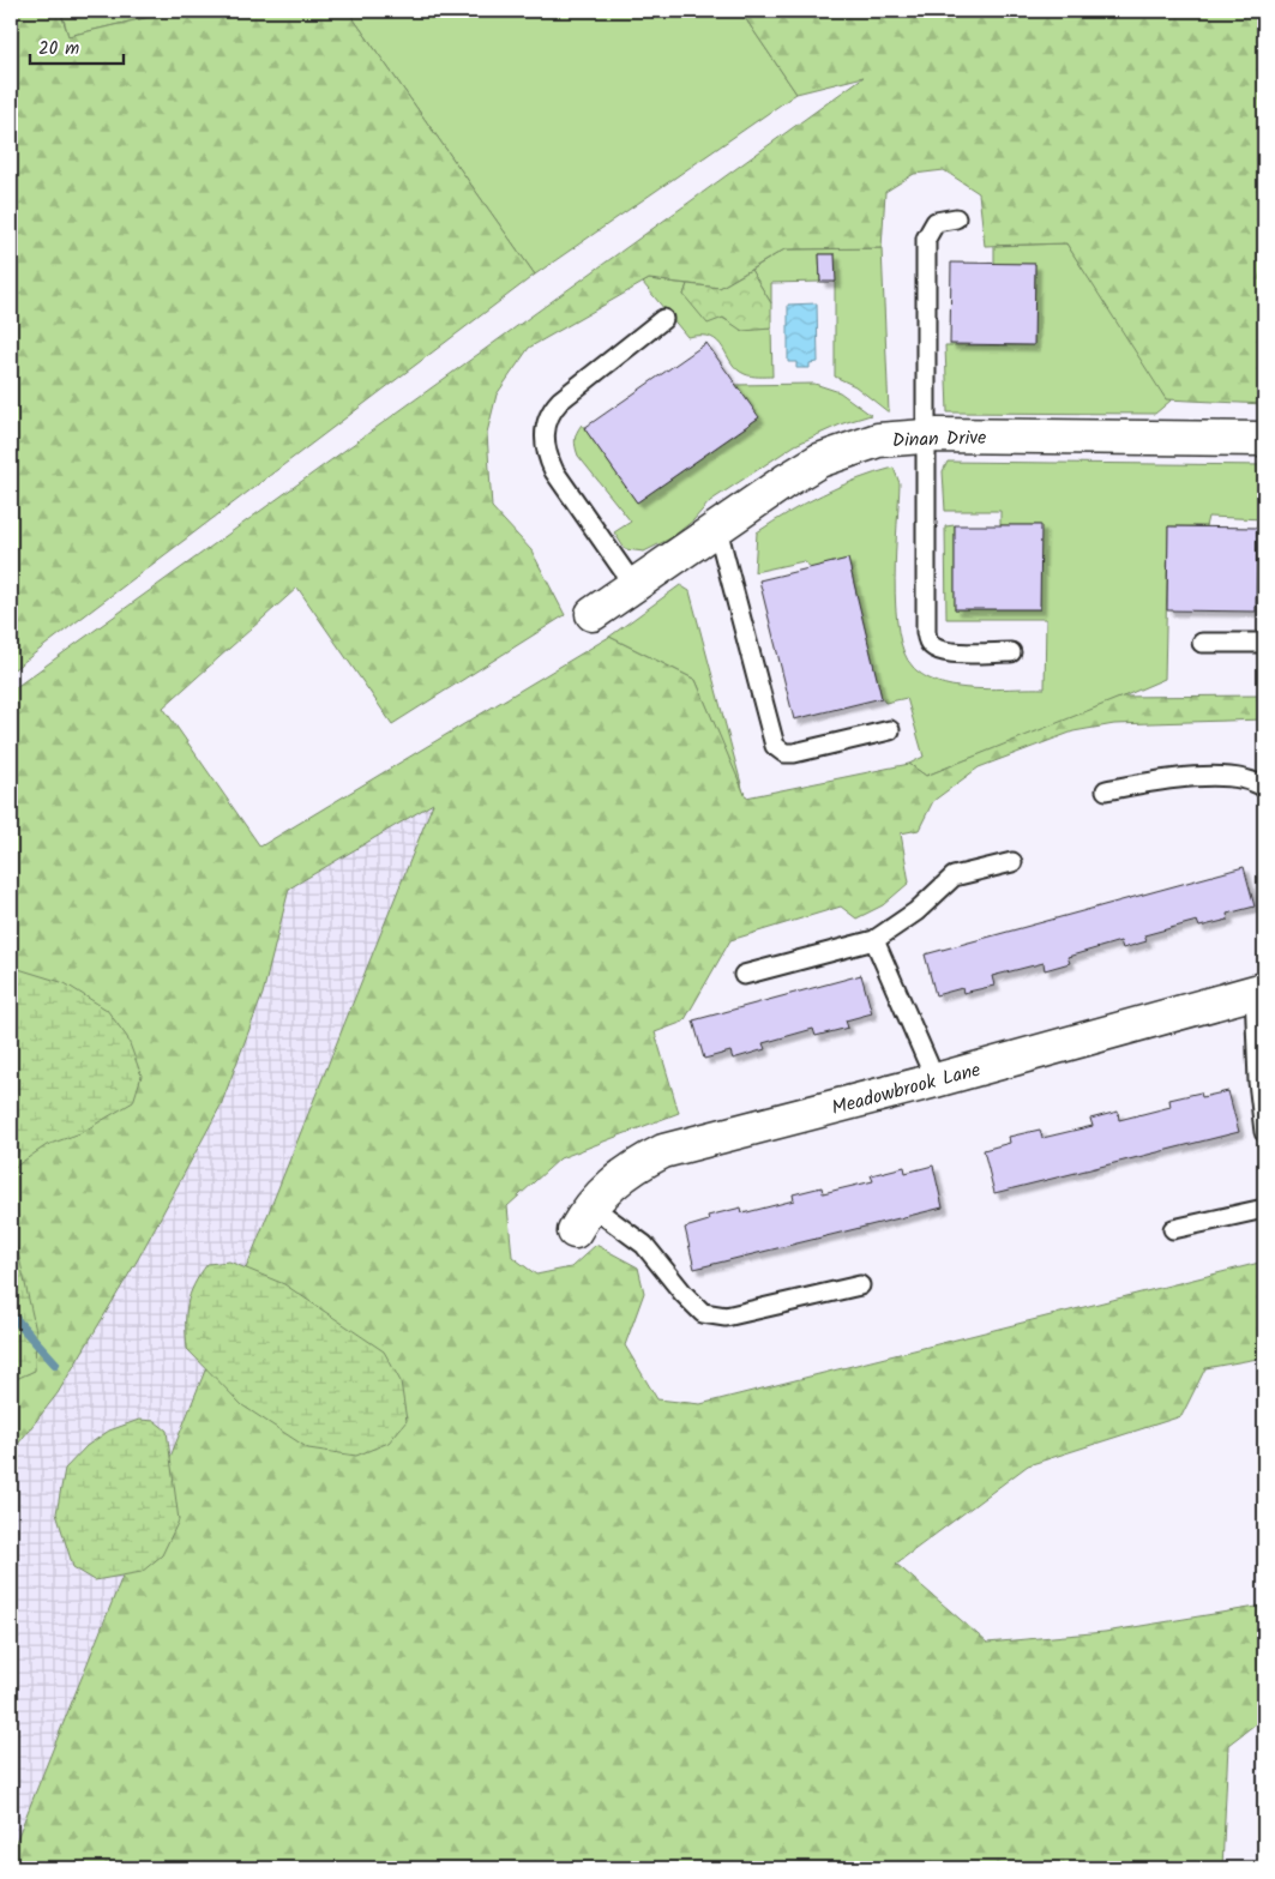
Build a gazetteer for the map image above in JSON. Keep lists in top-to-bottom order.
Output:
{
  "streets": {
    "street": ["Dinan Drive", "Meadowbrook Lane"]
  },
  "scale_bar": "20 m"
}
